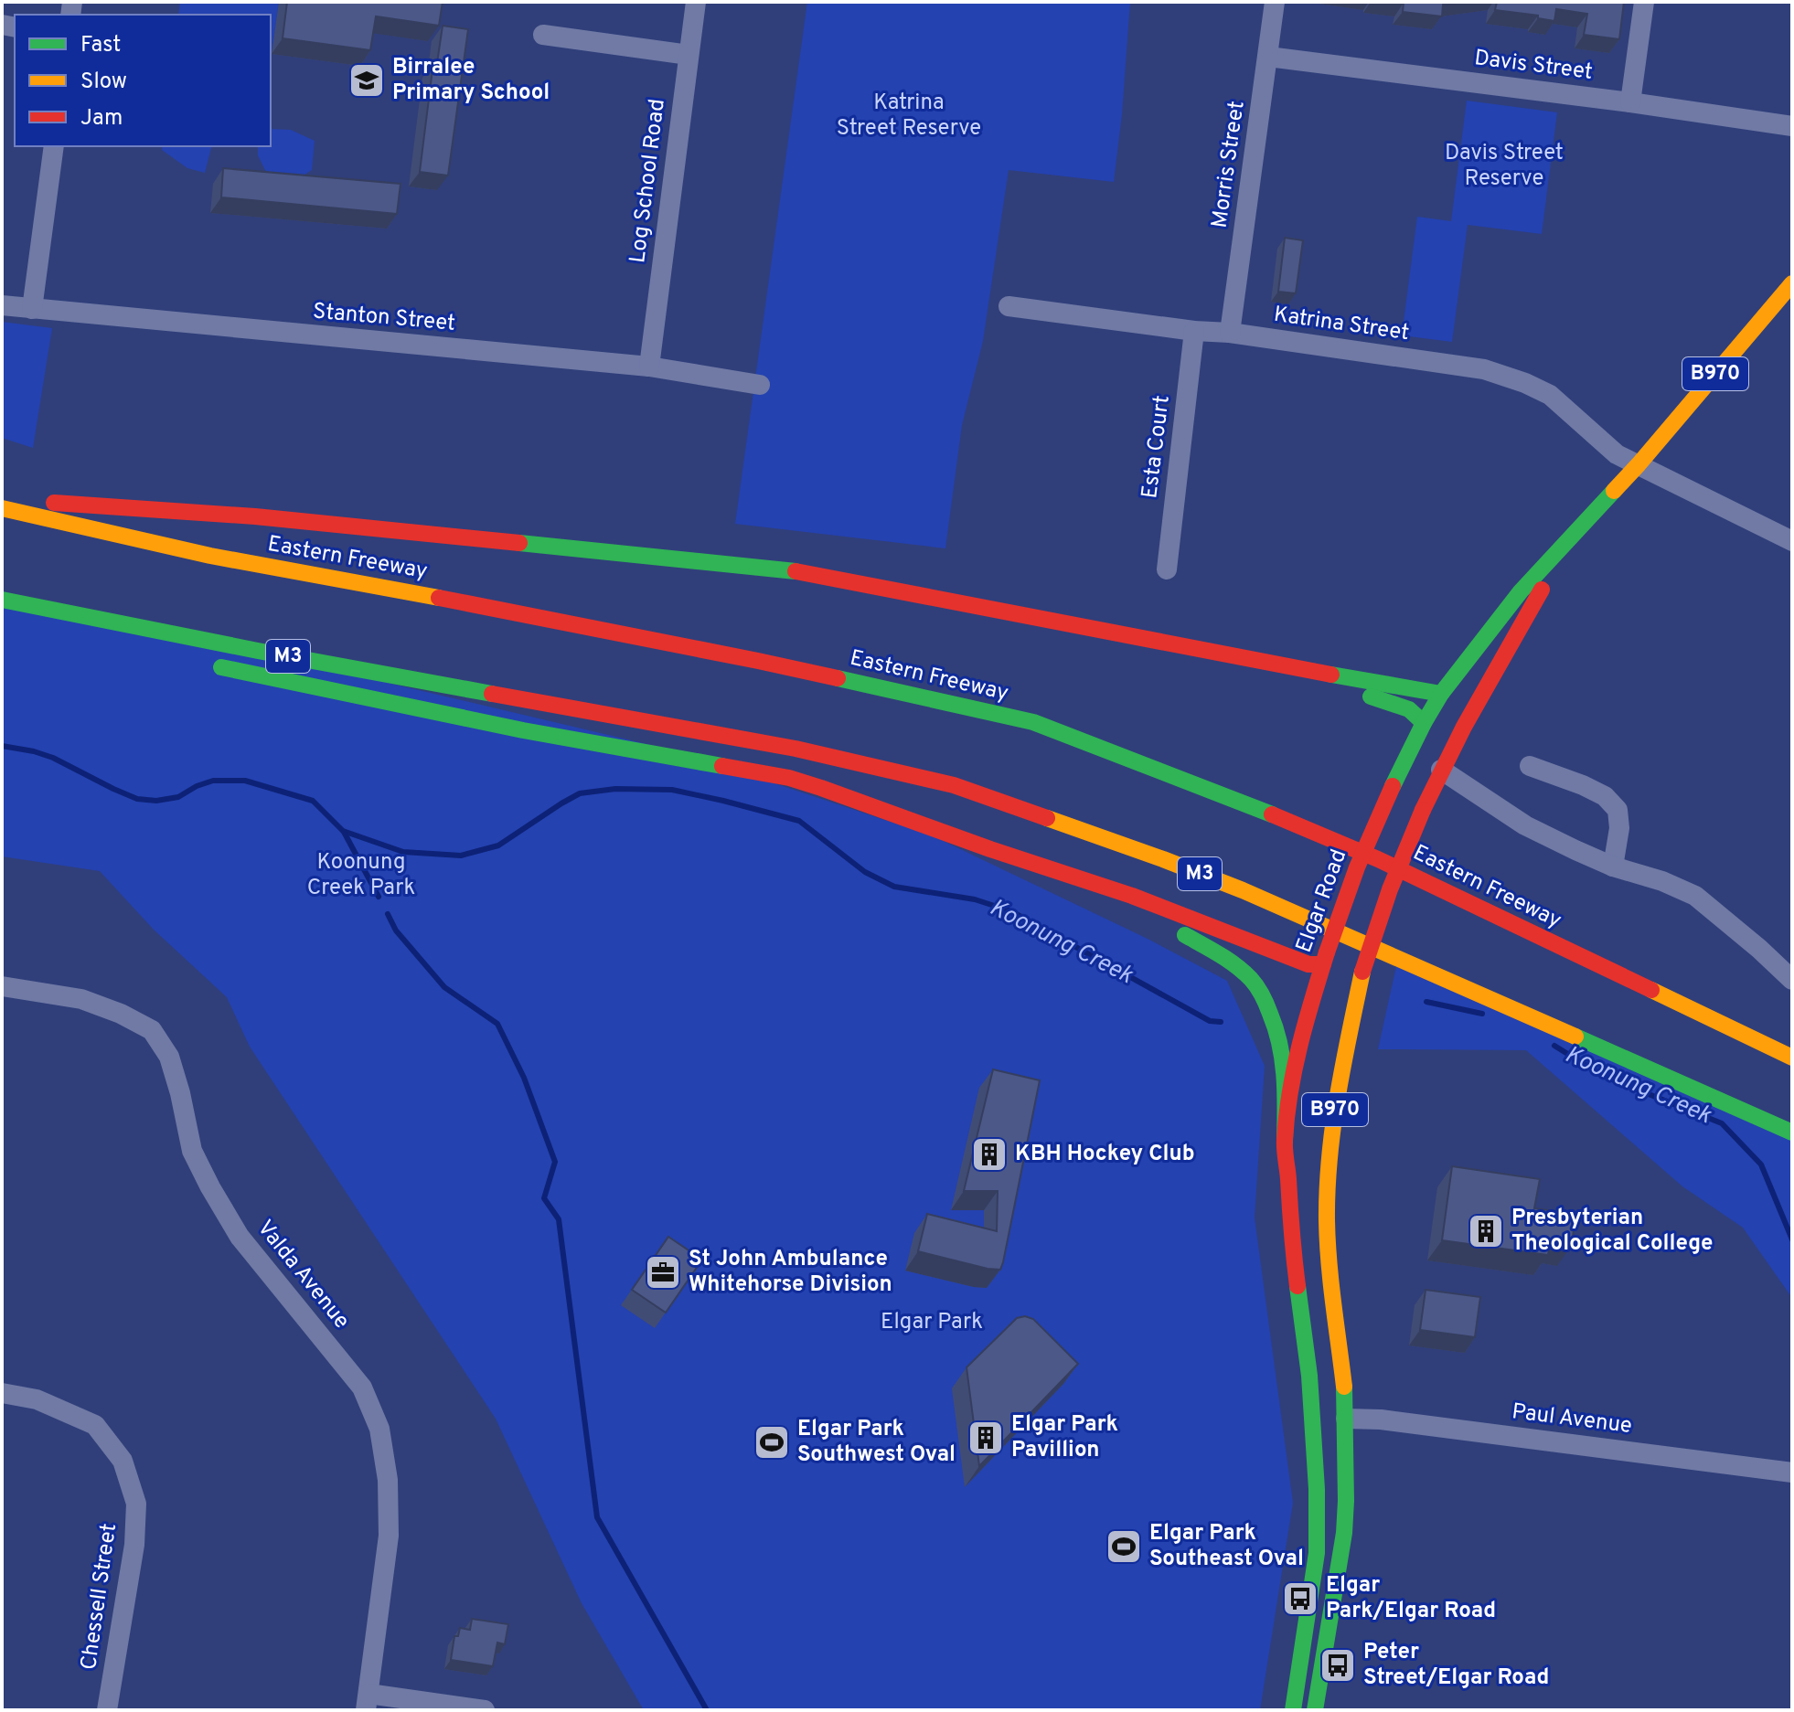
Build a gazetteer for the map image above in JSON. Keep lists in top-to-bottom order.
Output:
{
  "streets": {
    "main road": [
      "B970",
      "Eastern Freeway",
      "M3",
      "Elgar Road"
    ],
    "street": [
      "Davis Street",
      "Morris Street",
      "Log School Road",
      "Stanton Street",
      "Katrina Street",
      "Esta Court",
      "Valda Avenue",
      "Paul Avenue",
      "Chessell Street"
    ]
  },
  "crossings": [
    ["Davis Street", "Morris Street"],
    ["Morris Street", "Katrina Street"],
    ["Log School Road", "Stanton Street"],
    ["Katrina Street", "Esta Court"],
    ["Katrina Street", "Elgar Road"],
    ["Elgar Road", "Paul Avenue"]
  ],
  "water": ["Koonung Creek"],
  "parks": [
    "Katrina Street Reserve",
    "Davis Street Reserve",
    "Koonung Creek Park",
    "Elgar Park"
  ],
  "places": {
    "school or university": ["Birralee Primary School"],
    "building": ["KBH Hockey Club", "Presbyterian Theological College", "Elgar Park Pavillion"],
    "office": ["St John Ambulance Whitehorse Division"],
    "sports": ["Elgar Park Southwest Oval", "Elgar Park Southeast Oval"],
    "bus stop": ["Elgar Park/Elgar Road", "Peter Street/Elgar Road"]
  },
  "legend": ["Fast", "Slow", "Jam"]
}
